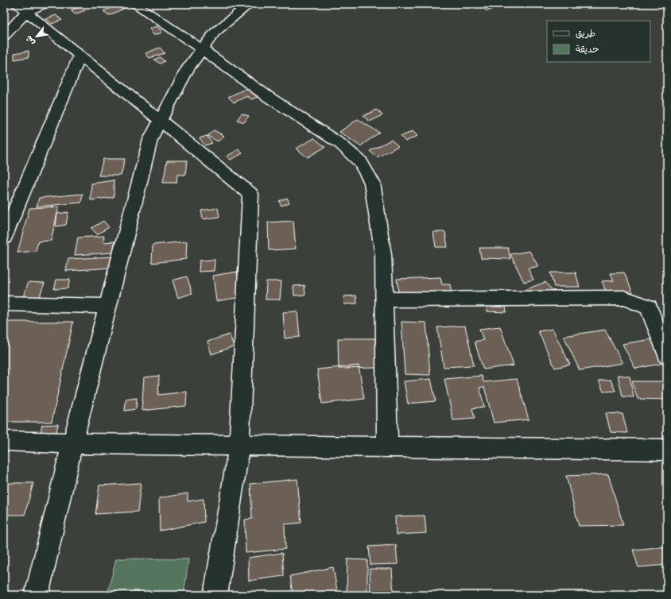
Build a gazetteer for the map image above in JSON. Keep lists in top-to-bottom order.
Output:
{
  "legend": ["طريق", "حديقة"],
  "north": "bottom left"
}
